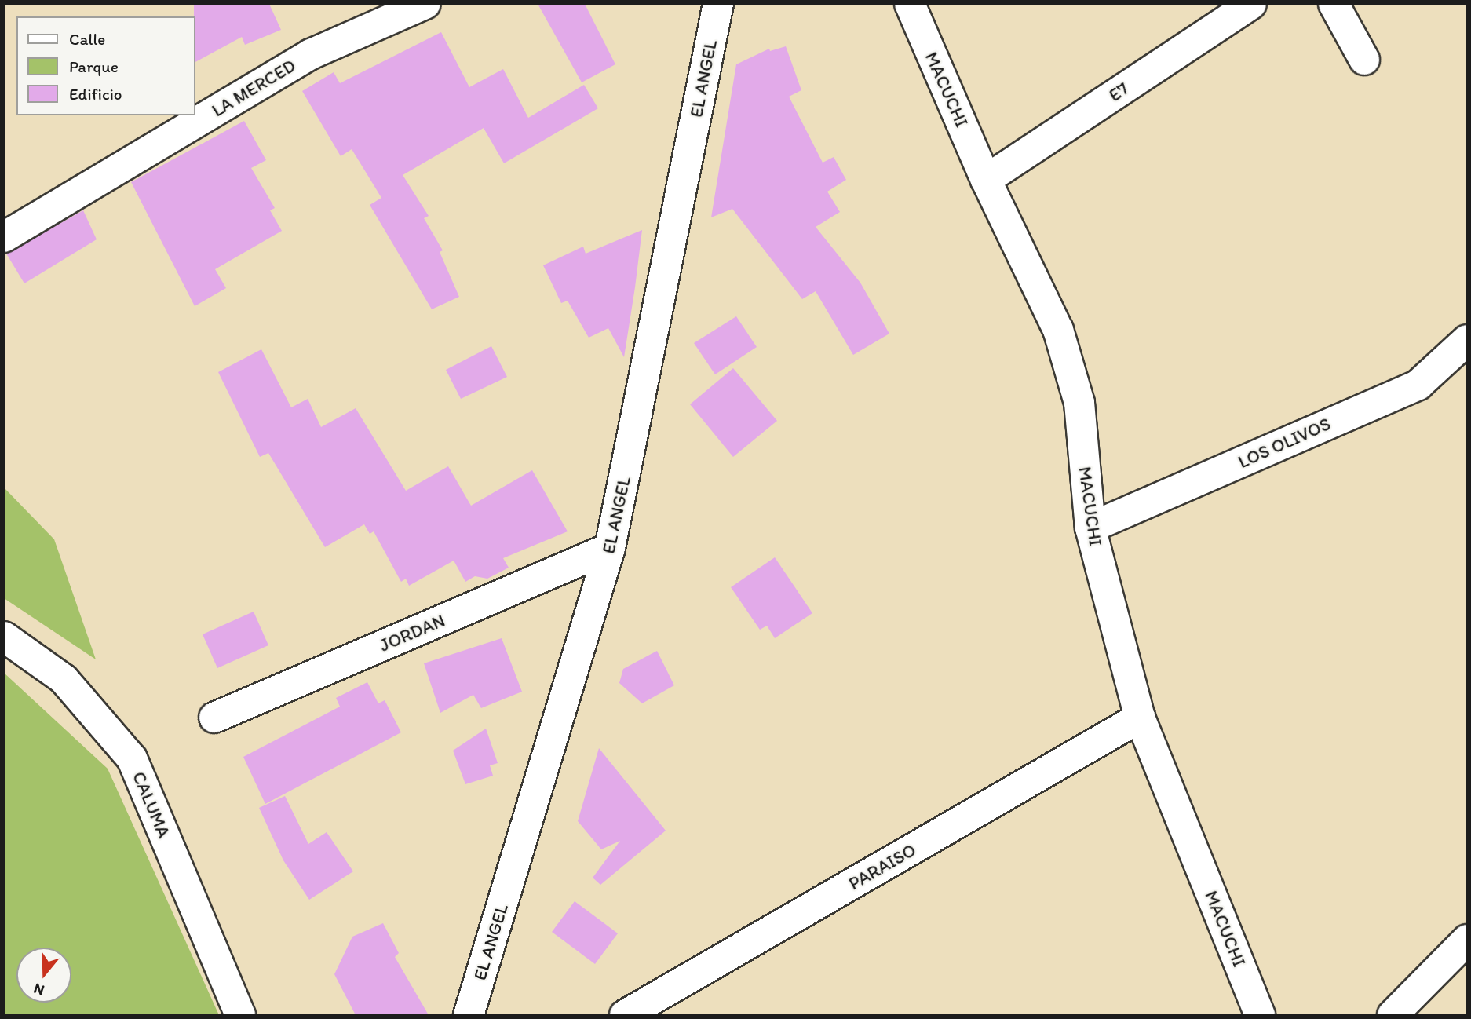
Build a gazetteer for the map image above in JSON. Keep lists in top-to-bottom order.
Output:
{
  "streets": {
    "street": [
      "EL ANGEL",
      "LA MERCED",
      "MACUCHI",
      "E7",
      "LOS OLIVOS",
      "JORDAN",
      "CALUMA",
      "PARAISO"
    ]
  },
  "crossings": [
    ["EL ANGEL", "JORDAN"],
    ["MACUCHI", "E7"],
    ["MACUCHI", "LOS OLIVOS"],
    ["MACUCHI", "PARAISO"]
  ],
  "legend": ["Calle", "Parque", "Edificio"],
  "north": "bottom"
}
